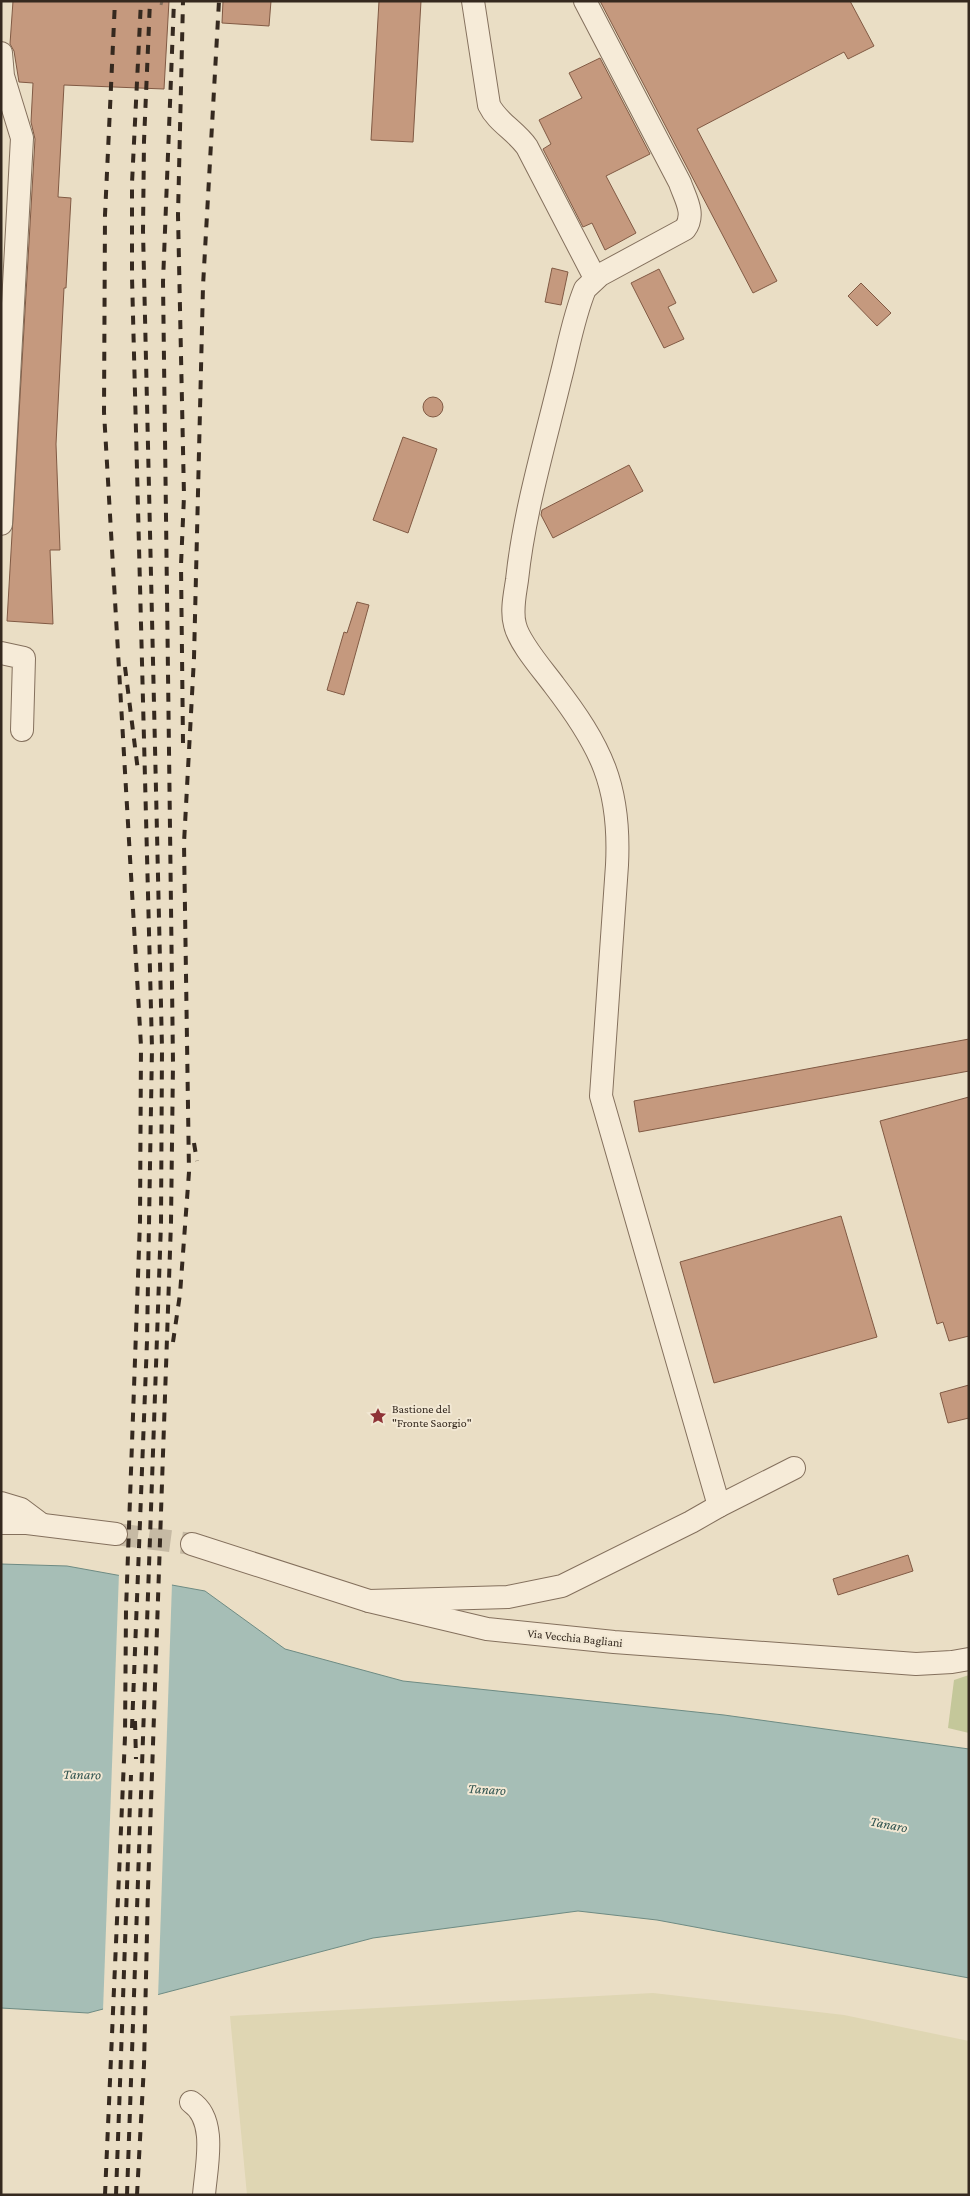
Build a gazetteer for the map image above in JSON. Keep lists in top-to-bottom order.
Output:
{
  "streets": {
    "street": ["Via Vecchia Bagliani"]
  },
  "water": ["Tanaro"],
  "places": {
    "place": ["Bastione del \"Fronte Saorgio\""]
  }
}
